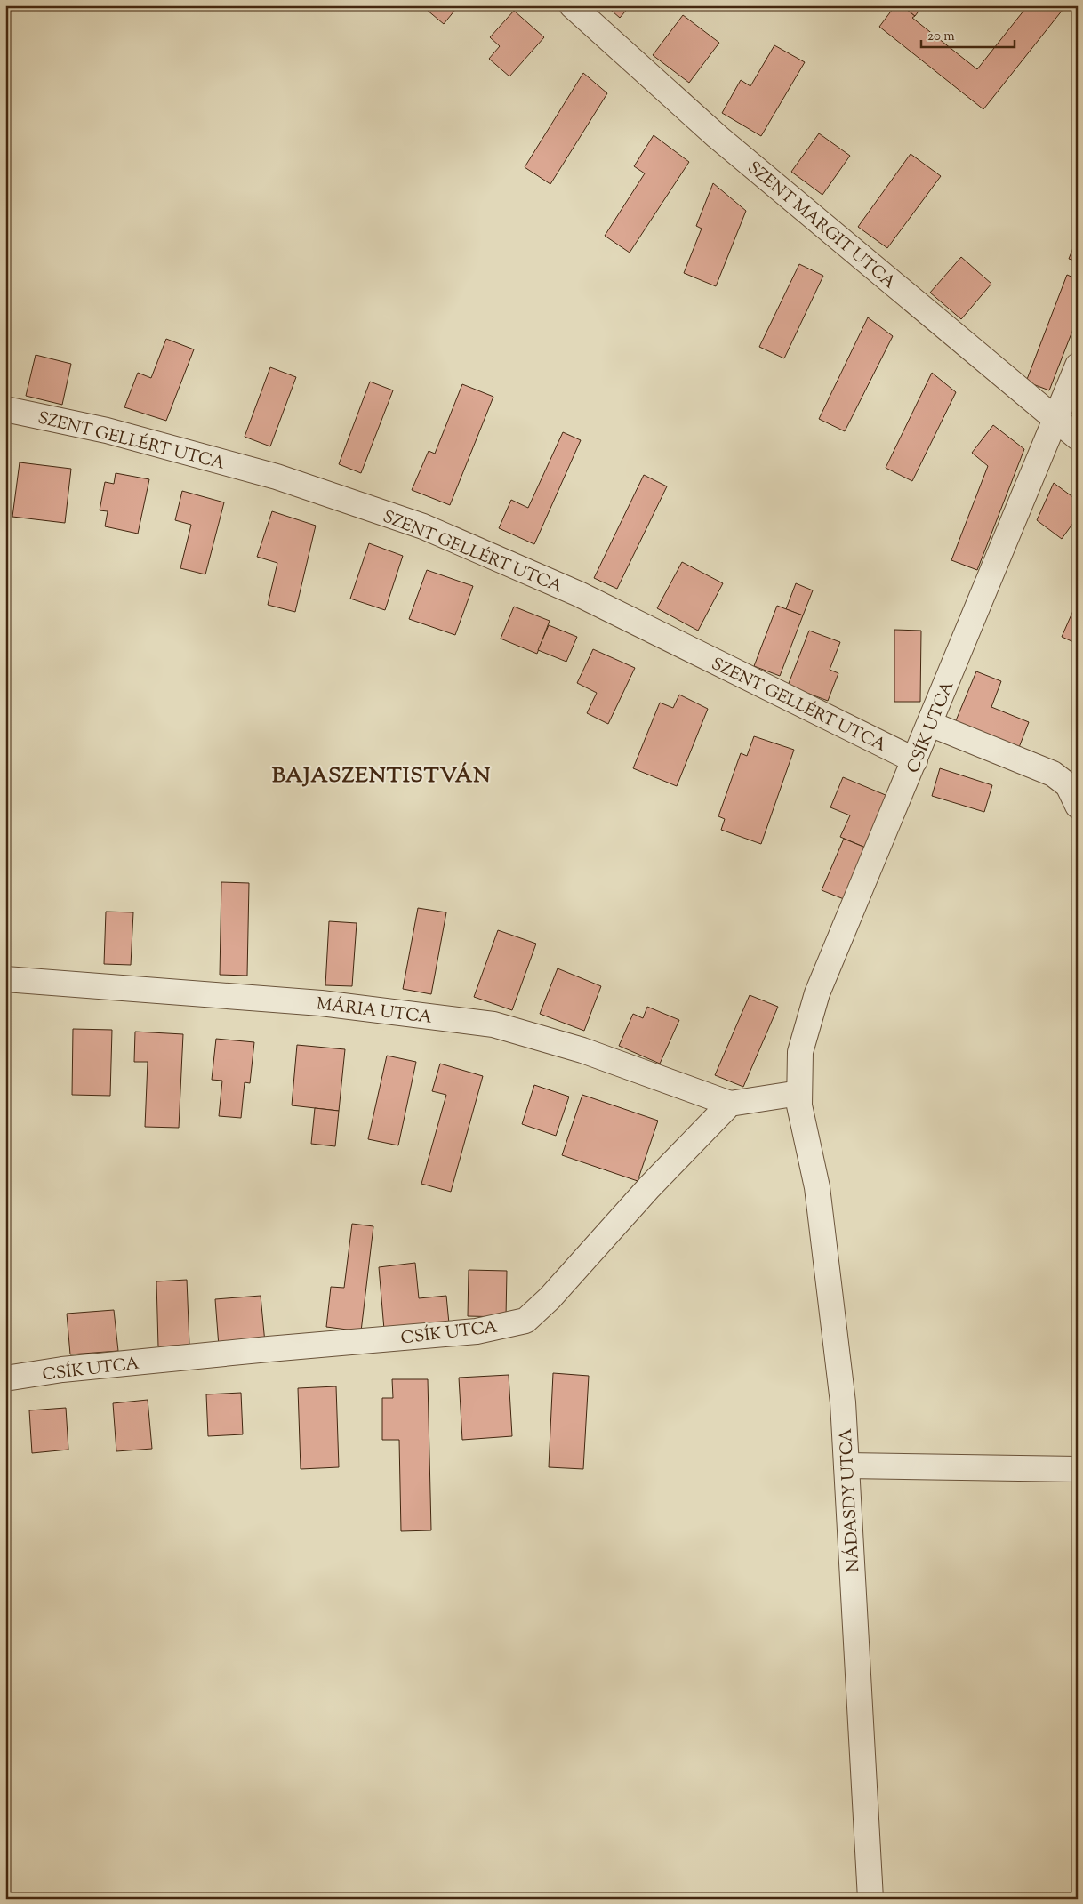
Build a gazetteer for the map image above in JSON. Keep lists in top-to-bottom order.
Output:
{
  "streets": {
    "street": [
      "SZENT MARGIT UTCA",
      "SZENT GELLÉRT UTCA",
      "CSÍK UTCA",
      "MÁRIA UTCA",
      "NÁDASDY UTCA"
    ]
  },
  "crossings": [
    ["SZENT MARGIT UTCA", "CSÍK UTCA"],
    ["SZENT GELLÉRT UTCA", "CSÍK UTCA"],
    ["CSÍK UTCA", "MÁRIA UTCA"],
    ["CSÍK UTCA", "NÁDASDY UTCA"]
  ],
  "districts": ["BAJASZENTISTVÁN"],
  "scale_bar": "20 m"
}
